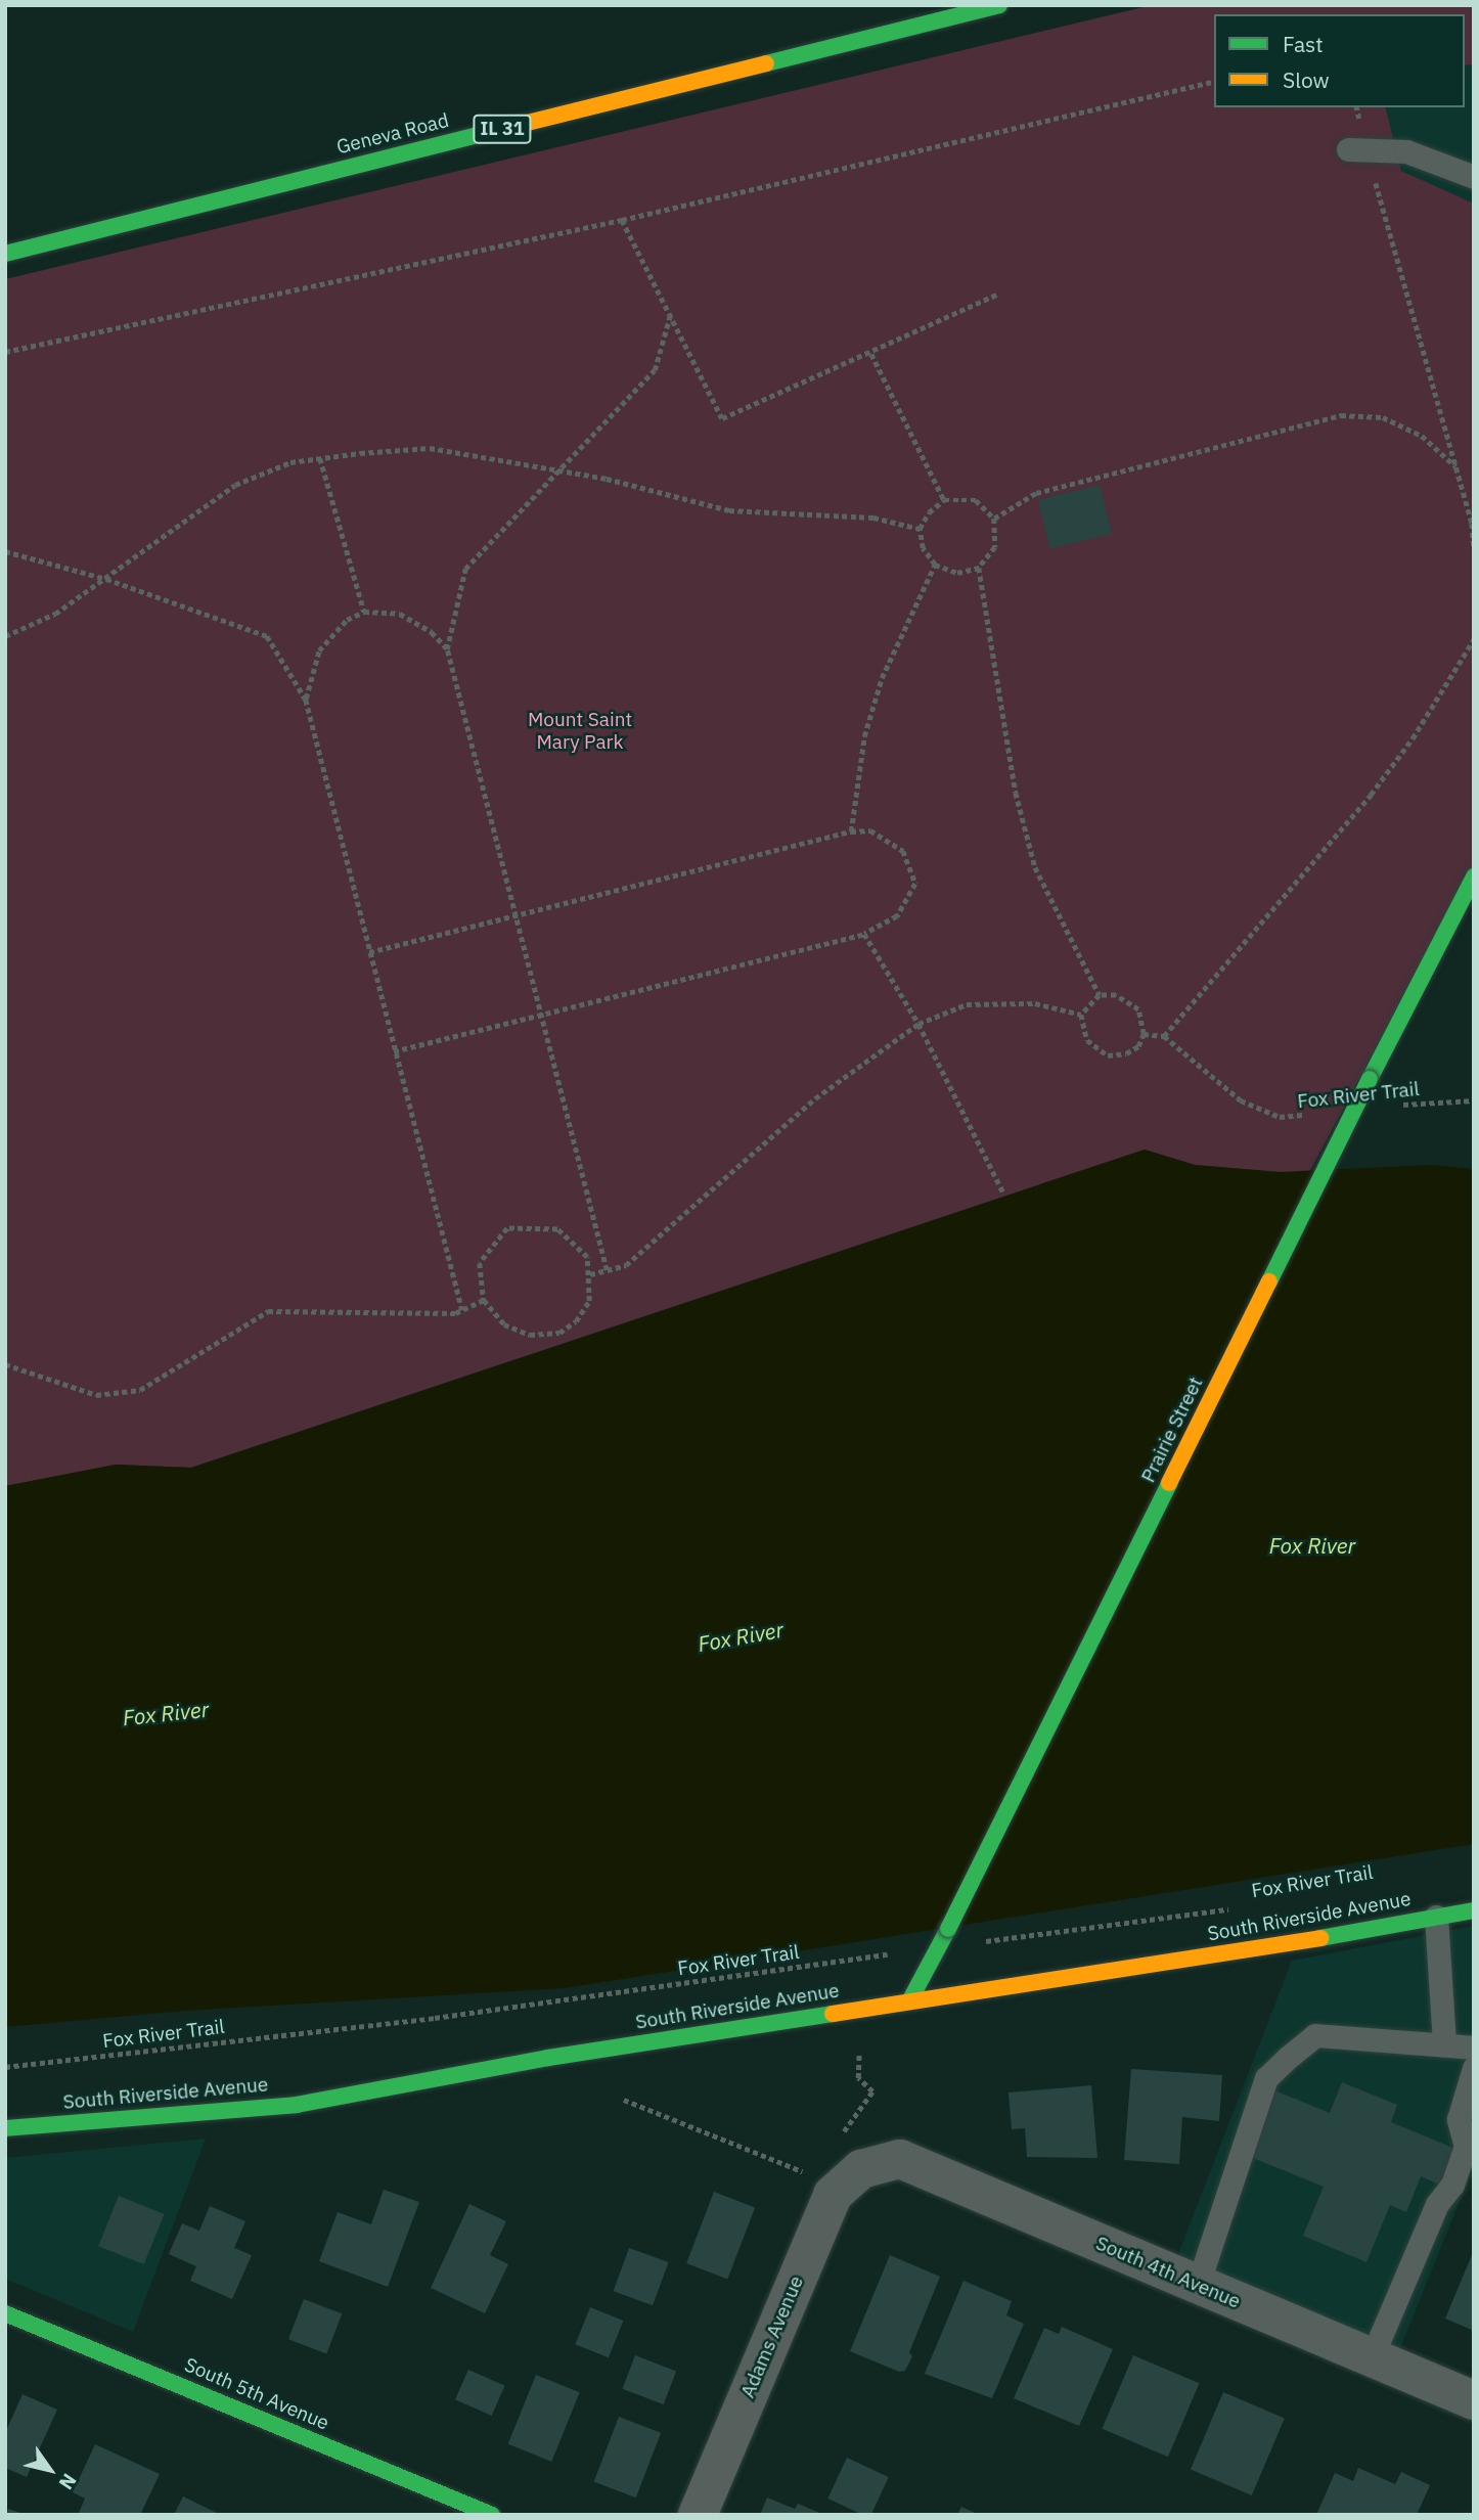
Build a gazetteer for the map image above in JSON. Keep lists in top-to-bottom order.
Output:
{
  "streets": {
    "street": [
      "IL 31",
      "Geneva Road",
      "Prairie Street",
      "South Riverside Avenue",
      "South 4th Avenue",
      "Adams Avenue",
      "South 5th Avenue"
    ],
    "path": ["Fox River Trail"]
  },
  "crossings": [
    ["Fox River Trail", "Prairie Street"],
    ["Prairie Street", "South Riverside Avenue"],
    ["South 4th Avenue", "Adams Avenue"]
  ],
  "water": ["Fox River"],
  "parks": ["Mount Saint Mary Park"],
  "legend": ["Fast", "Slow"],
  "north": "bottom right"
}
